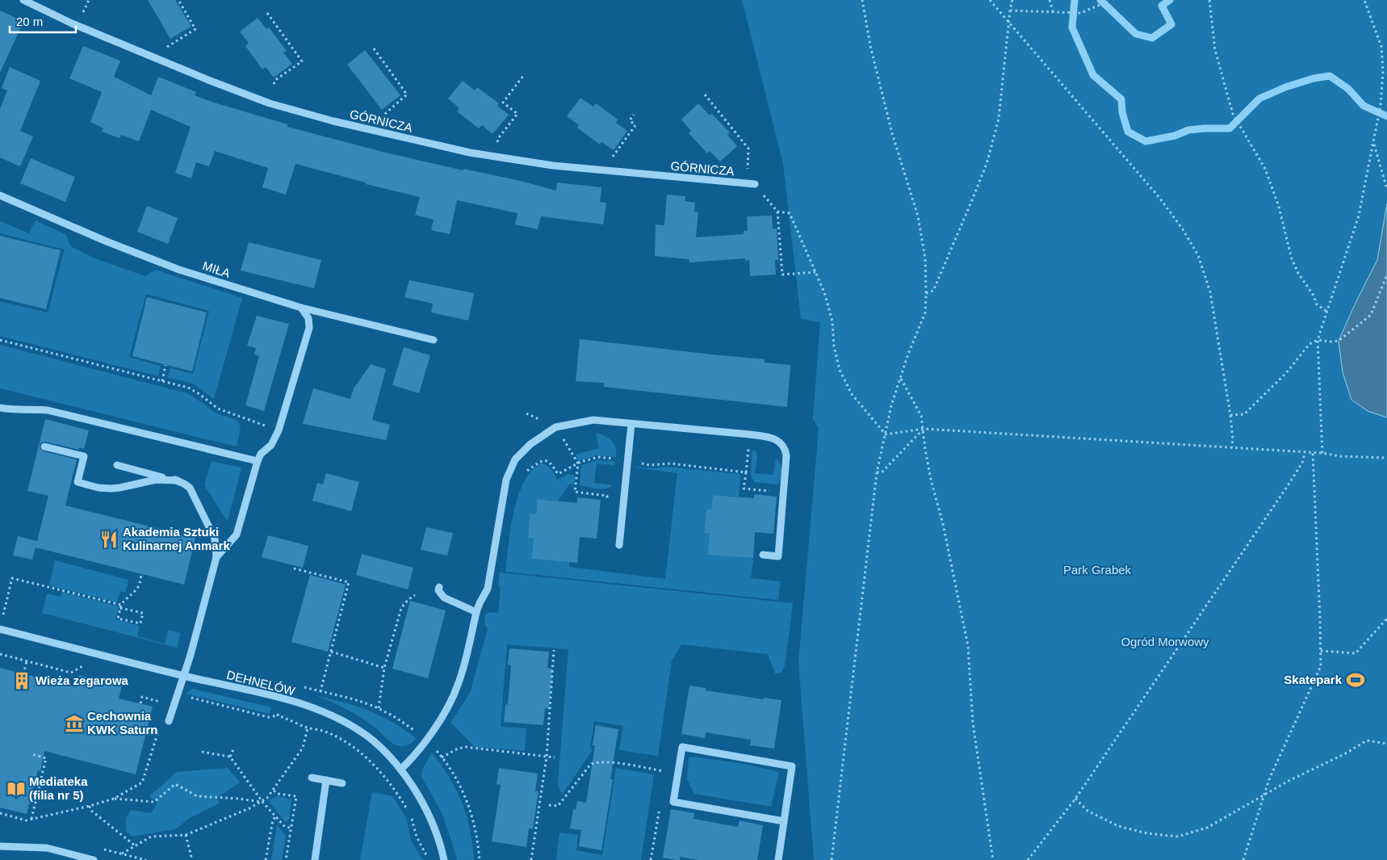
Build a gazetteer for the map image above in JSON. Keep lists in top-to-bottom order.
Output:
{
  "streets": {
    "street": ["GÓRNICZA", "MIŁA", "DEHNELÓW"]
  },
  "parks": ["Park Grabek", "Ogród Morwowy"],
  "places": {
    "restaurant": ["Akademia Sztuki Kulinarnej Anmark"],
    "sports": ["Skatepark"],
    "building": ["Wieża zegarowa"],
    "museum": ["Cechownia KWK Saturn"],
    "library": ["Mediateka (filia nr 5)"]
  },
  "scale_bar": "20 m"
}
